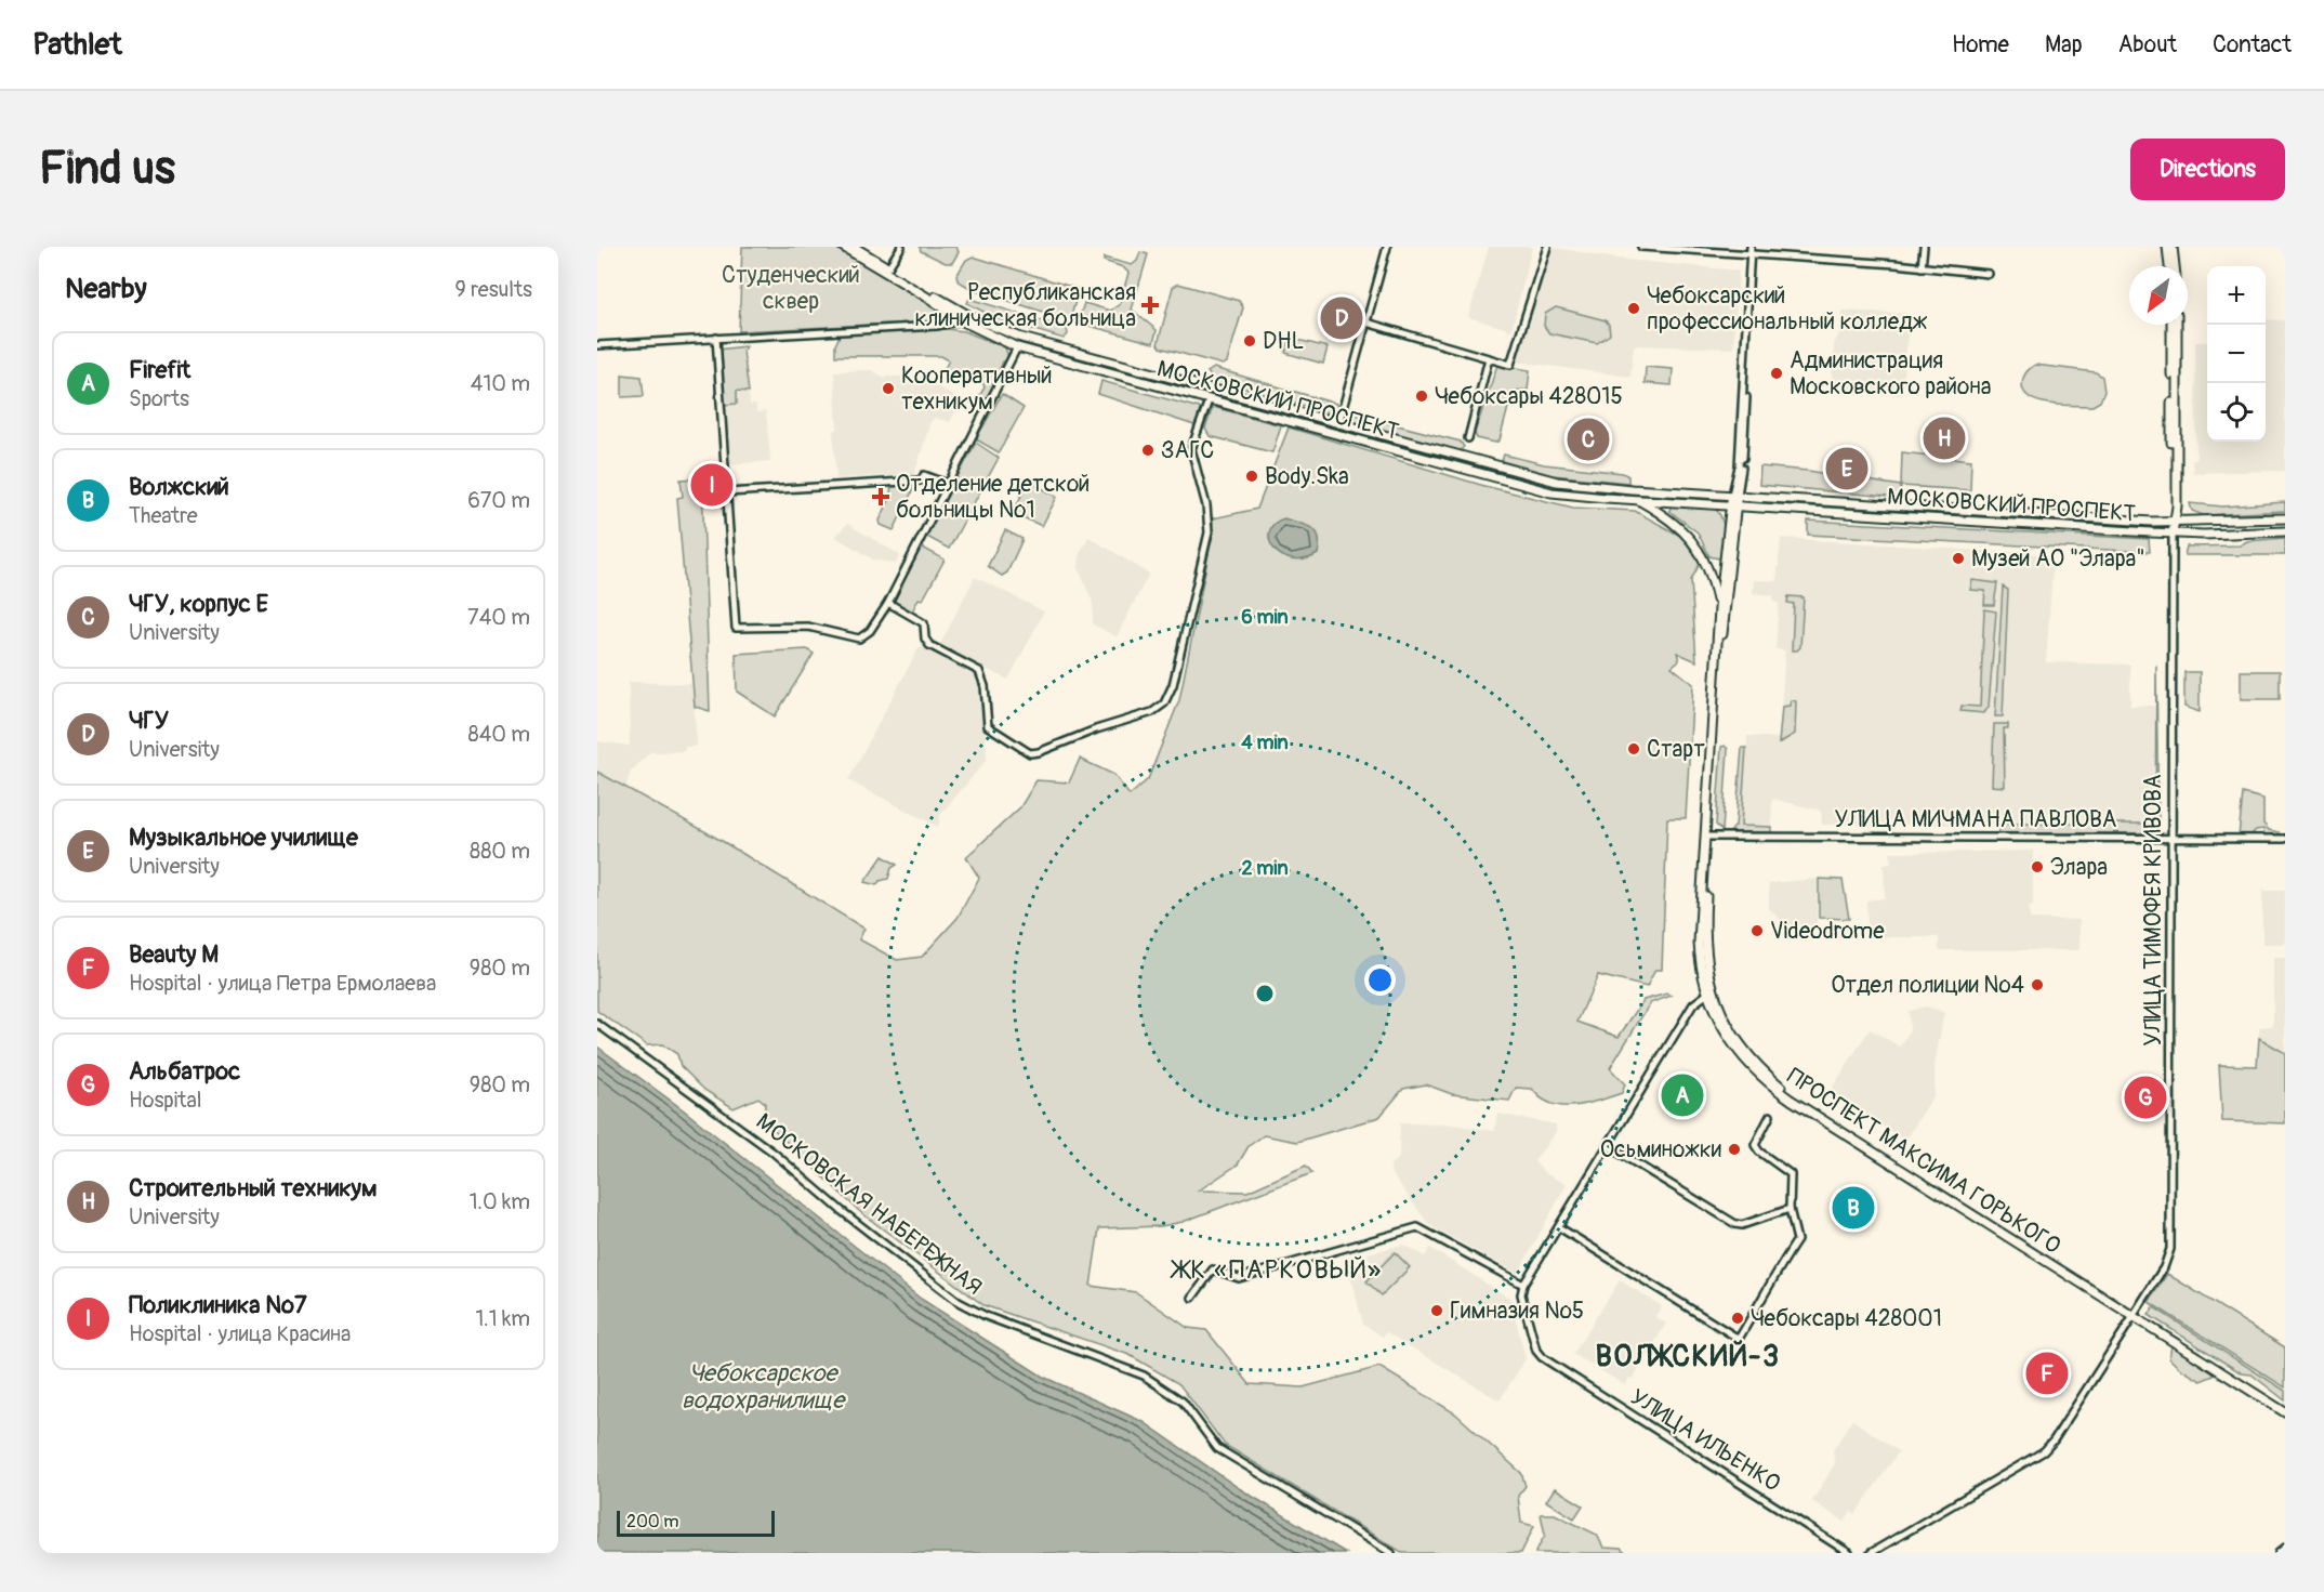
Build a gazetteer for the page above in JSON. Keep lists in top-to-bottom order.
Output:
{
  "streets": {
    "main road": ["МОСКОВСКИЙ ПРОСПЕКТ", "ПРОСПЕКТ МАКСИМА ГОРЬКОГО"],
    "street": [
      "УЛИЦА МИЧМАНА ПАВЛОВА",
      "УЛИЦА ТИМОФЕЯ КРИВОВА",
      "МОСКОВСКАЯ НАБЕРЕЖНАЯ",
      "УЛИЦА ИЛЬЕНКО"
    ]
  },
  "crossings": [
    ["МОСКОВСКИЙ ПРОСПЕКТ", "УЛИЦА ТИМОФЕЯ КРИВОВА"],
    ["УЛИЦА МИЧМАНА ПАВЛОВА", "УЛИЦА ТИМОФЕЯ КРИВОВА"],
    ["УЛИЦА МИЧМАНА ПАВЛОВА", "ПРОСПЕКТ МАКСИМА ГОРЬКОГО"],
    ["УЛИЦА ТИМОФЕЯ КРИВОВА", "ПРОСПЕКТ МАКСИМА ГОРЬКОГО"]
  ],
  "districts": ["ЖК «ПАРКОВЫЙ»", "ВОЛЖСКИЙ-3"],
  "water": ["Чебоксарское водохранилище"],
  "parks": ["Студенческий сквер"],
  "places": {
    "health": ["Республиканская клиническая больница", "Отделение детской больницы №1"],
    "other": [
      "Чебоксарский профессиональный колледж",
      "DHL",
      "Администрация Московского района",
      "Кооперативный техникум",
      "Чебоксары 428015",
      "ЗАГС",
      "Body.Ska",
      "Музей АО \"Элара\"",
      "Старт",
      "Элара",
      "Videodrome",
      "Отдел полиции №4",
      "Осьминожки",
      "Гимназия №5",
      "Чебоксары 428001"
    ]
  },
  "scale_bar": "200 m",
  "north": "bottom left",
  "page": {
    "header": "Pathlet",
    "nav": [
      "Home",
      "Map",
      "About",
      "Contact"
    ],
    "buttons": "Directions",
    "title": "Find us",
    "heading": ["Nearby", "9 results"],
    "map_buttons": ["+", "−"],
    "pins": [
      "D",
      "H",
      "C",
      "E",
      "I",
      "A",
      "G",
      "B",
      "F"
    ],
    "list": [
      {
        "mark": "A",
        "name": "Firefit",
        "note": "Sports",
        "value": "410 m"
      },
      {
        "mark": "B",
        "name": "Волжский",
        "note": "Theatre",
        "value": "670 m"
      },
      {
        "mark": "C",
        "name": "ЧГУ, корпус Е",
        "note": "University",
        "value": "740 m"
      },
      {
        "mark": "D",
        "name": "ЧГУ",
        "note": "University",
        "value": "840 m"
      },
      {
        "mark": "E",
        "name": "Музыкальное училище",
        "note": "University",
        "value": "880 m"
      },
      {
        "mark": "F",
        "name": "Beauty M",
        "note": "Hospital · улица Петра Ермолаева",
        "value": "980 m"
      },
      {
        "mark": "G",
        "name": "Альбатрос",
        "note": "Hospital",
        "value": "980 m"
      },
      {
        "mark": "H",
        "name": "Строительный техникум",
        "note": "University",
        "value": "1.0 km"
      },
      {
        "mark": "I",
        "name": "Поликлиника №7",
        "note": "Hospital · улица Красина",
        "value": "1.1 km"
      }
    ],
    "scale": "200 m"
  },
  "rings": ["6 min", "4 min", "2 min"]
}
